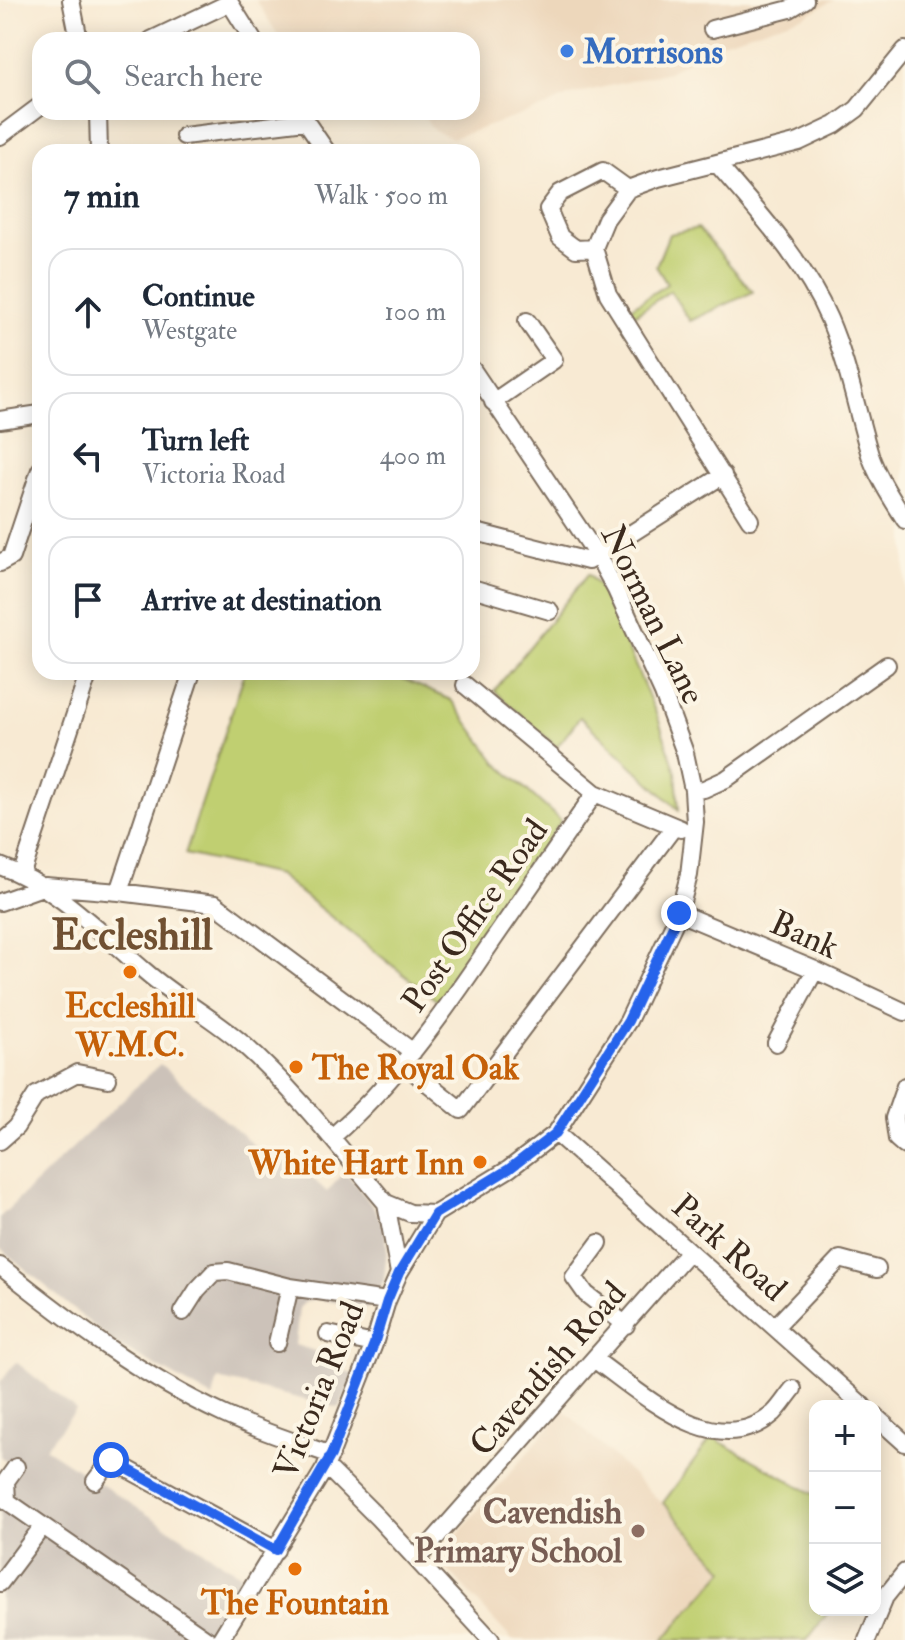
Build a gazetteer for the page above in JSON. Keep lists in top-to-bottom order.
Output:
{
  "streets": {
    "street": [
      "Norman Lane",
      "Post Office Road",
      "Bank",
      "Park Road",
      "Cavendish Road",
      "Victoria Road"
    ]
  },
  "crossings": [
    ["Norman Lane", "Bank"],
    ["Norman Lane", "Victoria Road"],
    ["Bank", "Victoria Road"],
    ["Park Road", "Cavendish Road"],
    ["Park Road", "Victoria Road"]
  ],
  "districts": ["Eccleshill"],
  "places": [
    "Morrisons",
    "Eccleshill W.M.C.",
    "The Royal Oak",
    "White Hart Inn",
    "Cavendish Primary School",
    "The Fountain"
  ],
  "page": {
    "search": "Search here",
    "heading": ["7 min", "Walk · 500 m"],
    "list": [
      ["Continue", "Westgate", "100 m"],
      ["Turn left", "Victoria Road", "400 m"],
      "Arrive at destination"
    ],
    "map_buttons": ["+", "−"]
  }
}
